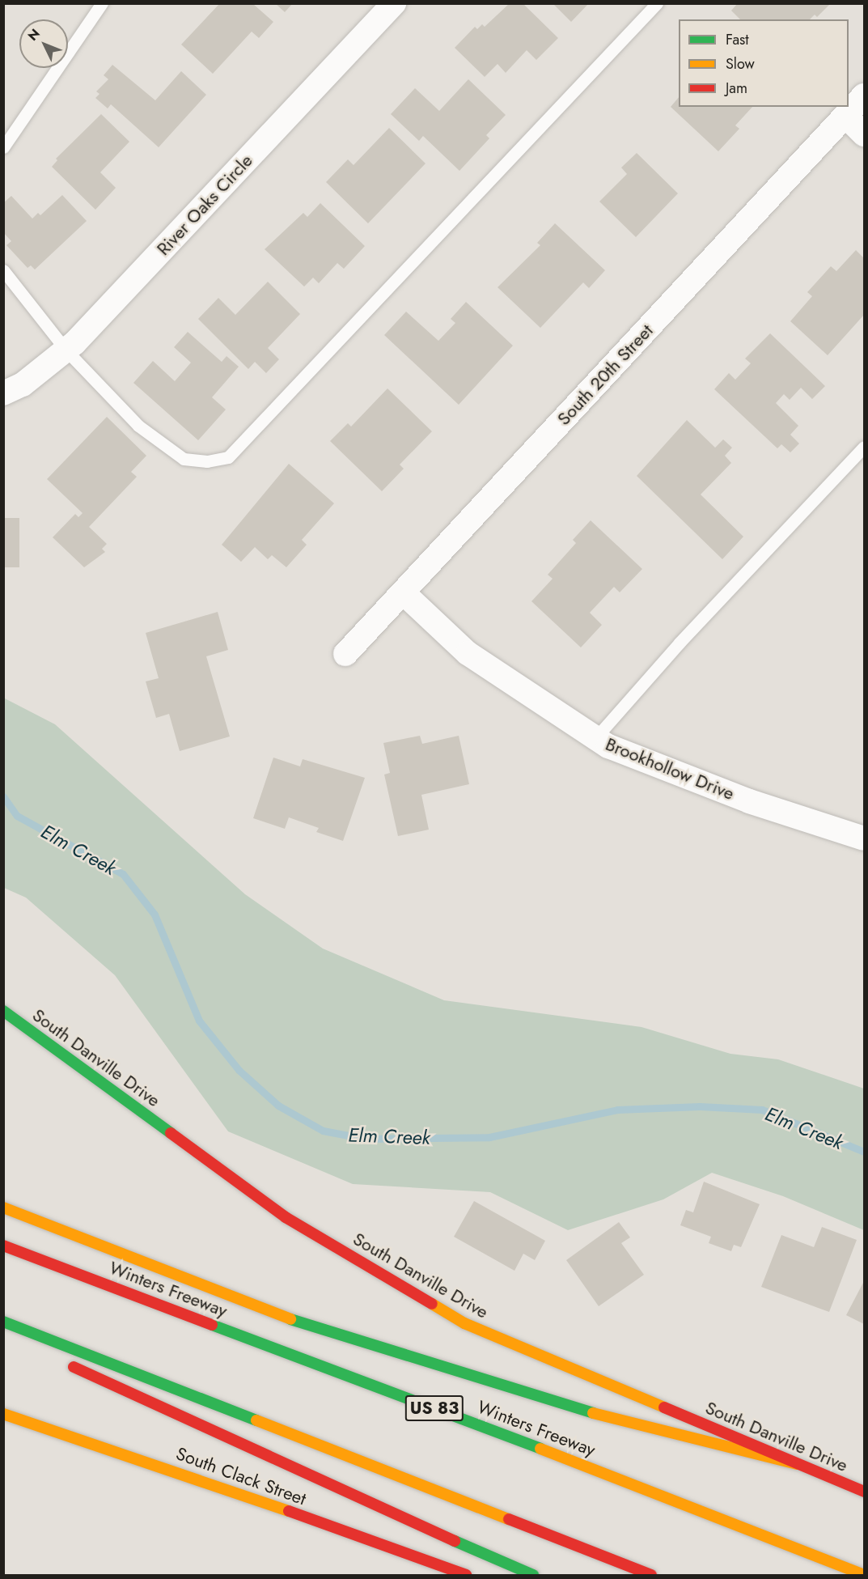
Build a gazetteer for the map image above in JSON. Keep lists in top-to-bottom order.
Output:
{
  "streets": {
    "main road": [
      "South Danville Drive",
      "Winters Freeway",
      "US 83",
      "South Clack Street"
    ],
    "street": ["River Oaks Circle", "South 20th Street", "Brookhollow Drive"]
  },
  "crossings": [
    ["South 20th Street", "Brookhollow Drive"]
  ],
  "water": ["Elm Creek"],
  "legend": ["Fast", "Slow", "Jam"],
  "north": "top left"
}
